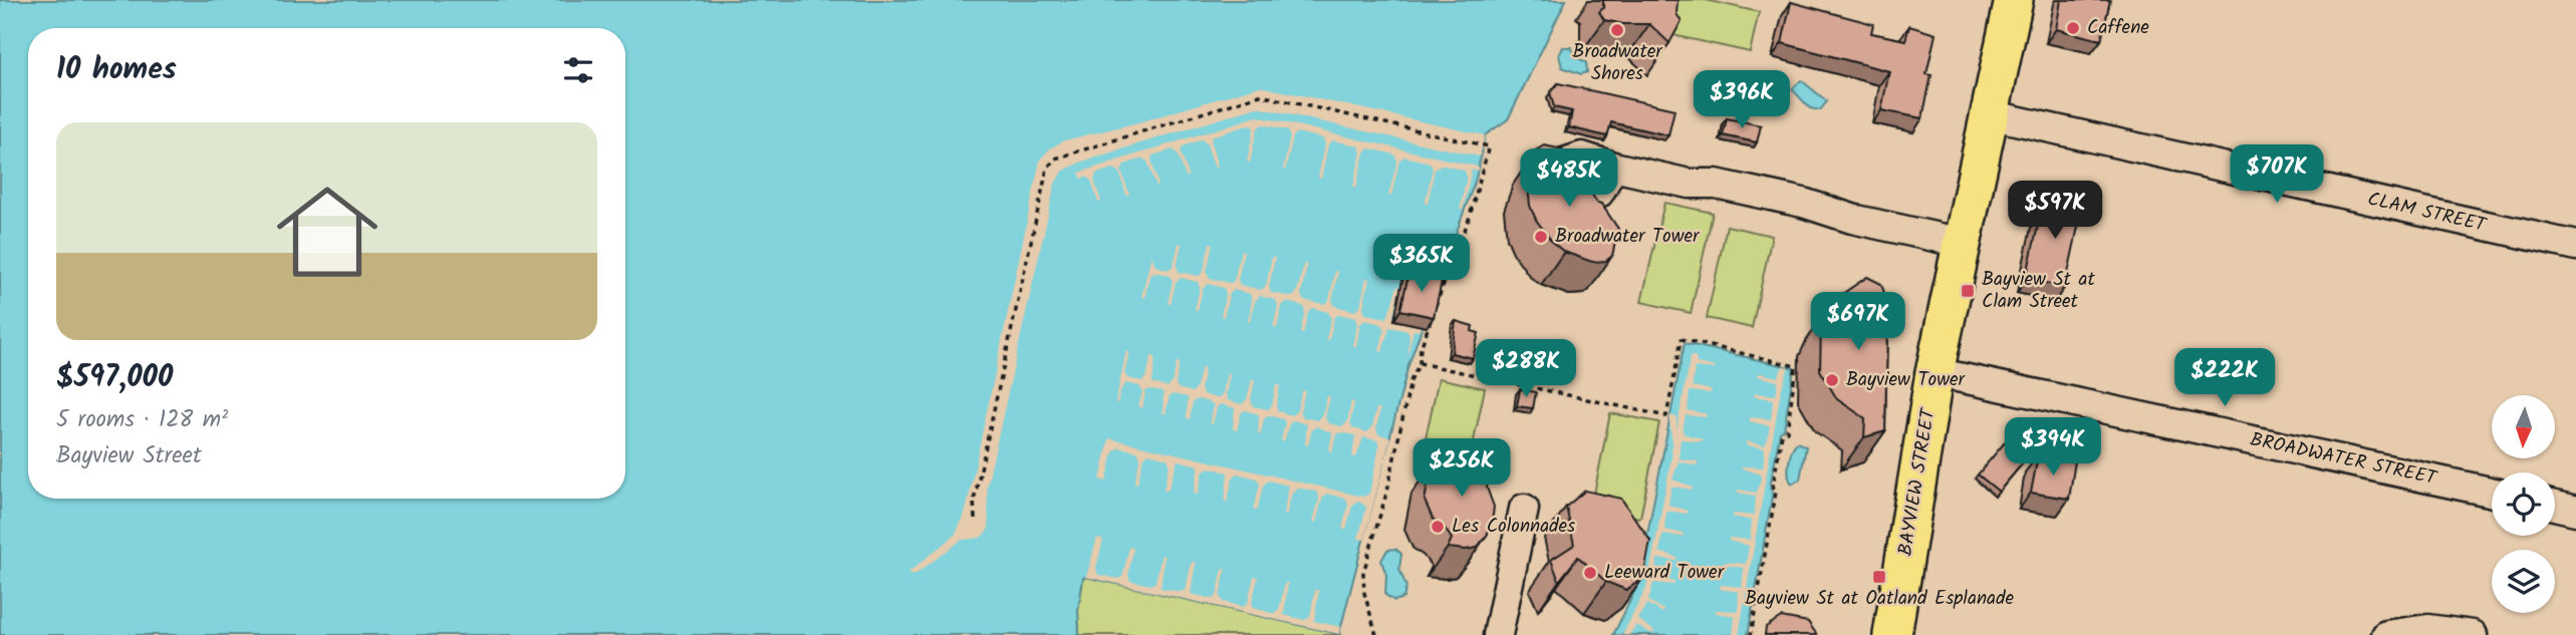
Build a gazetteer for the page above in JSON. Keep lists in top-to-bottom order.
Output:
{
  "streets": {
    "main road": ["BAYVIEW STREET"],
    "street": ["CLAM STREET", "BROADWATER STREET"]
  },
  "crossings": [
    ["CLAM STREET", "BAYVIEW STREET"],
    ["BROADWATER STREET", "BAYVIEW STREET"]
  ],
  "places": {
    "other": [
      "Caffene",
      "Broadwater Shores",
      "Broadwater Tower",
      "Bayview Tower",
      "Les Colonnades",
      "Leeward Tower"
    ],
    "transit": ["Bayview St at Clam Street", "Bayview St at Oatland Esplanade"]
  },
  "north": "bottom",
  "page": {
    "heading": "10 homes",
    "price": [
      "$396K",
      "$707K",
      "$485K",
      "$597K",
      "$365K",
      "$697K",
      "$288K",
      "$222K",
      "$394K",
      "$256K"
    ],
    "list": [
      {
        "name": "$597,000",
        "note": "5 rooms · 128 m² · Bayview Street"
      }
    ]
  }
}
